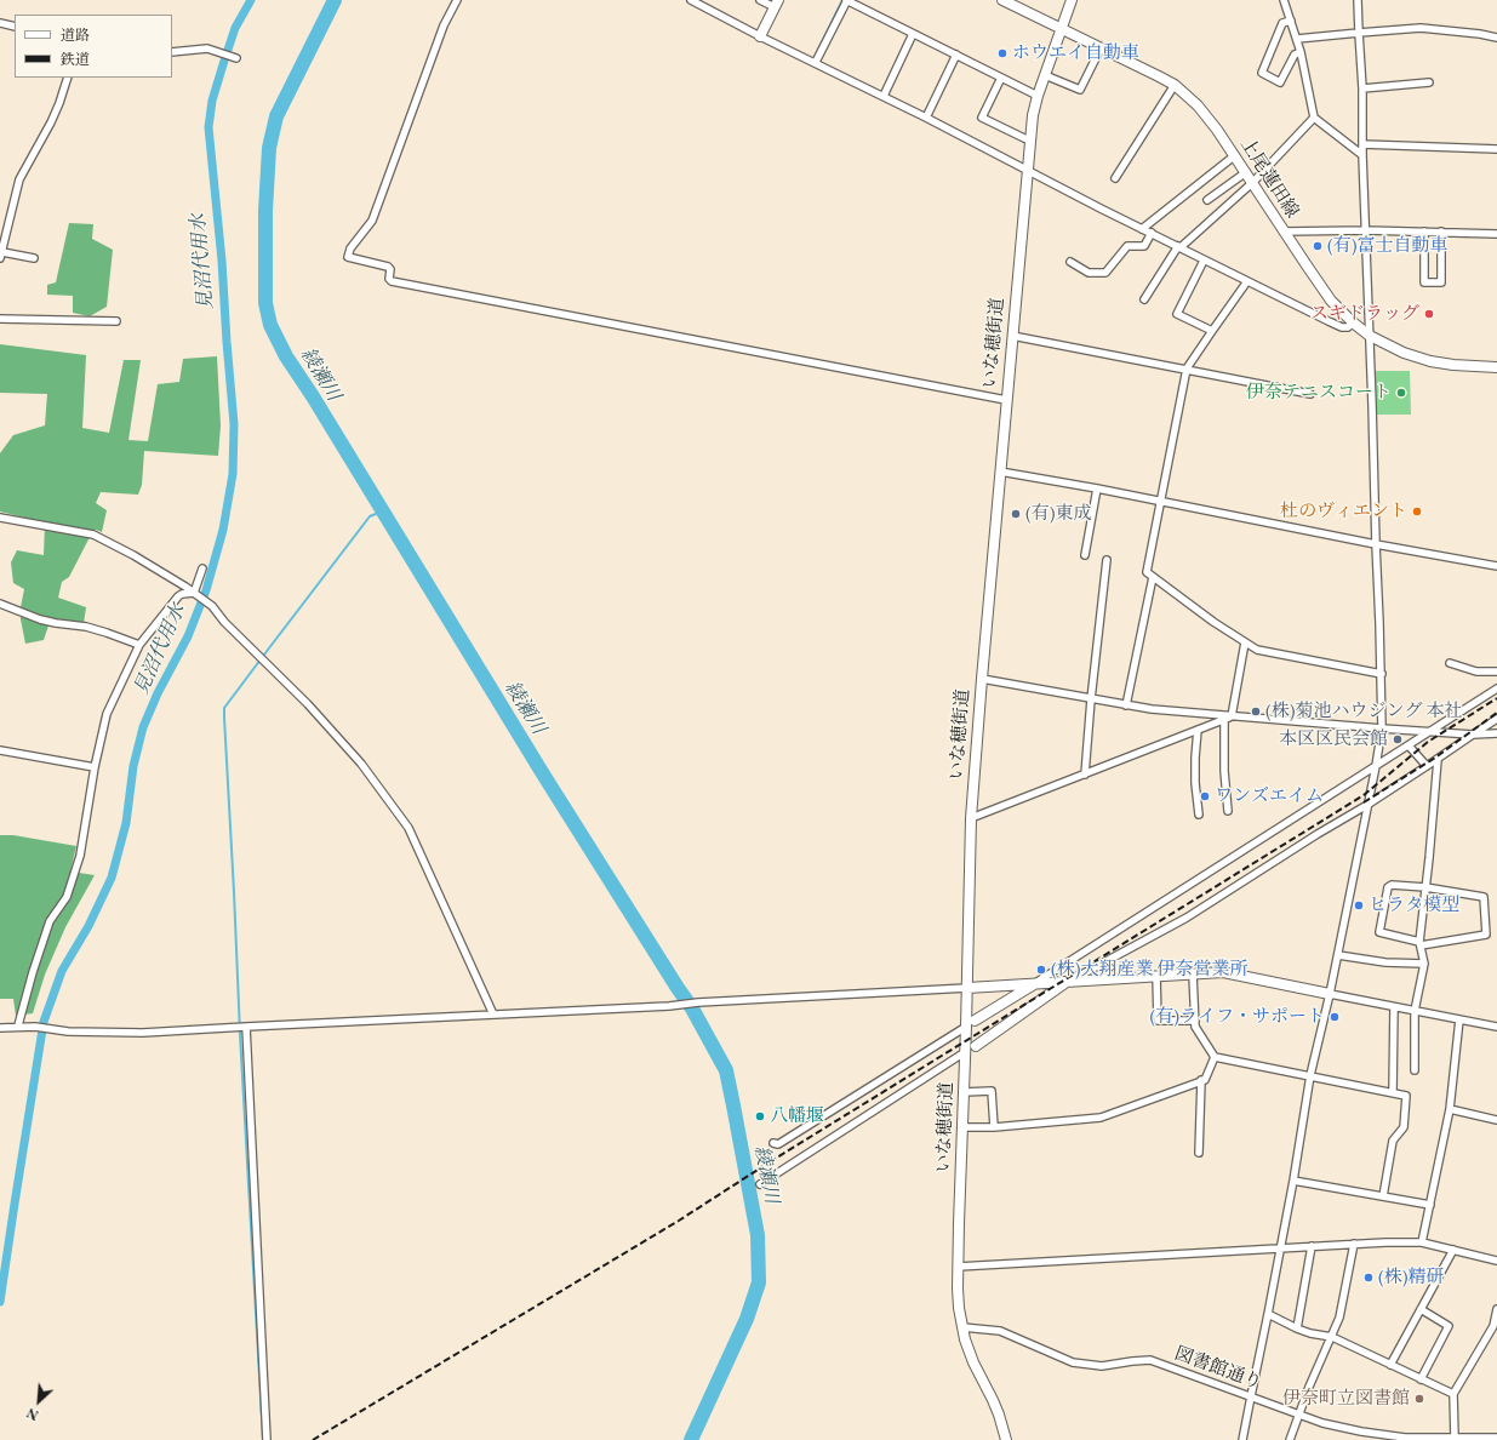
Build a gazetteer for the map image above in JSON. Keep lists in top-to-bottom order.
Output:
{
  "streets": {
    "street": ["上尾蓮田線", "いな穂街道", "図書館通り"]
  },
  "crossings": [
    ["上尾蓮田線", "いな穂街道"],
    ["いな穂街道", "図書館通り"]
  ],
  "water": ["見沼代用水", "綾瀬川"],
  "places": [
    "ホウエイ自動車",
    "(有)富士自動車",
    "スギドラッグ",
    "伊奈テニスコート",
    "杜のヴィエント",
    "(有)東成",
    "(株)菊池ハウジング 本社",
    "本区区民会館",
    "ワンズエイム",
    "ヒラタ模型",
    "(株)大翔産業 伊奈営業所",
    "(有)ライフ・サポート",
    "八幡堰",
    "(株)精研",
    "伊奈町立図書館"
  ],
  "legend": ["道路", "鉄道"],
  "north": "bottom left"
}
